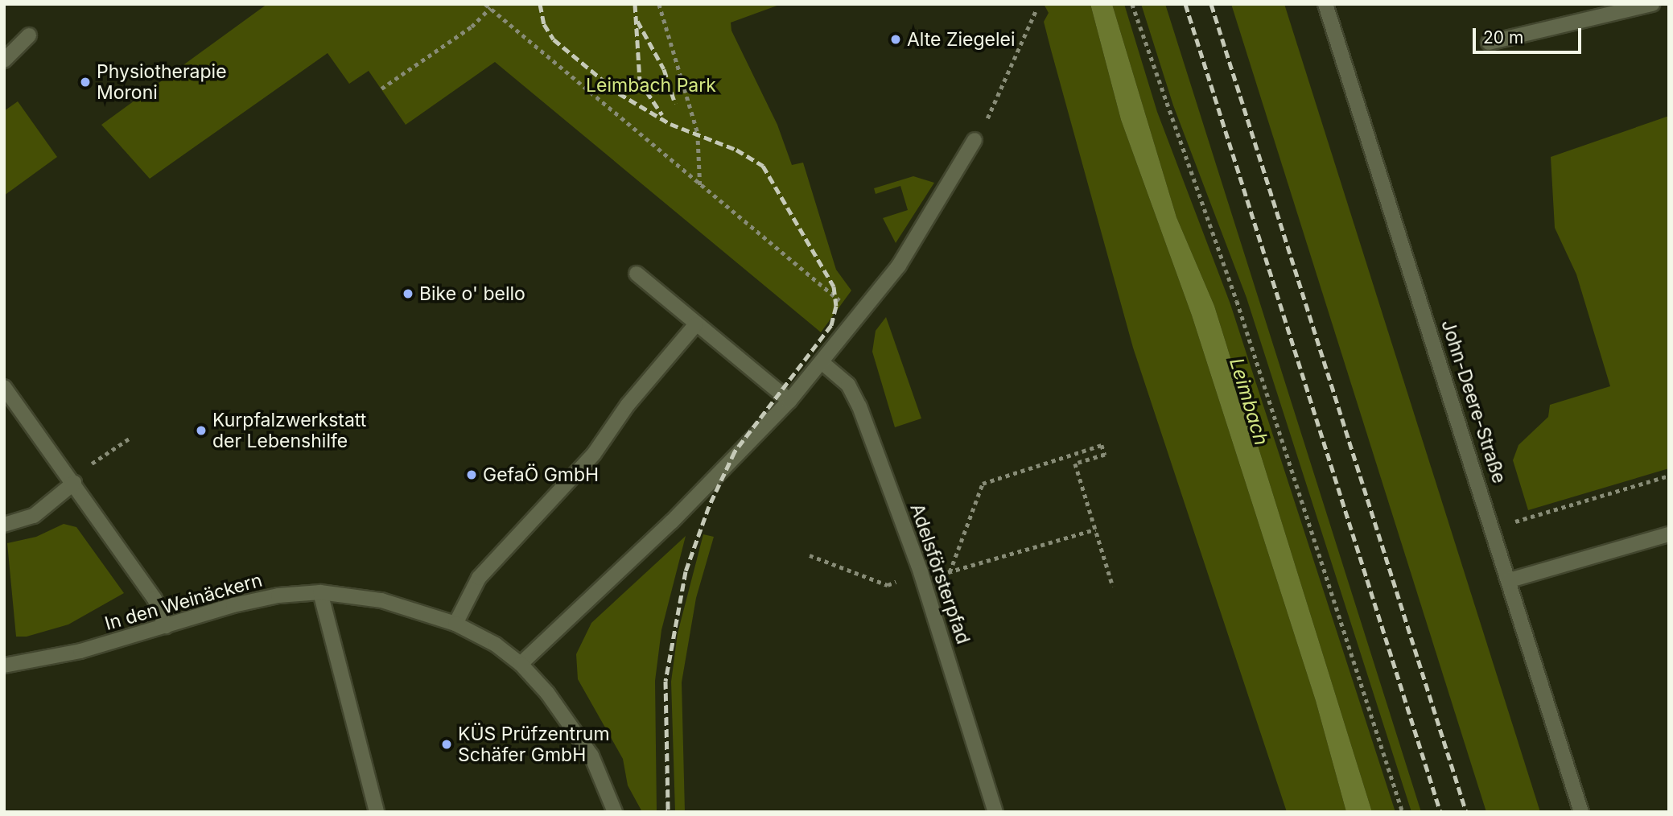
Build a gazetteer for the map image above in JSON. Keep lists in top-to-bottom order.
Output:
{
  "streets": {
    "street": ["John-Deere-Straße", "Adelsförsterpfad", "In den Weinäckern"]
  },
  "water": ["Leimbach"],
  "parks": ["Leimbach Park"],
  "places": [
    "Alte Ziegelei",
    "Physiotherapie Moroni",
    "Bike o' bello",
    "Kurpfalzwerkstatt der Lebenshilfe",
    "GefaÖ GmbH",
    "KÜS Prüfzentrum Schäfer GmbH"
  ],
  "scale_bar": "20 m"
}
